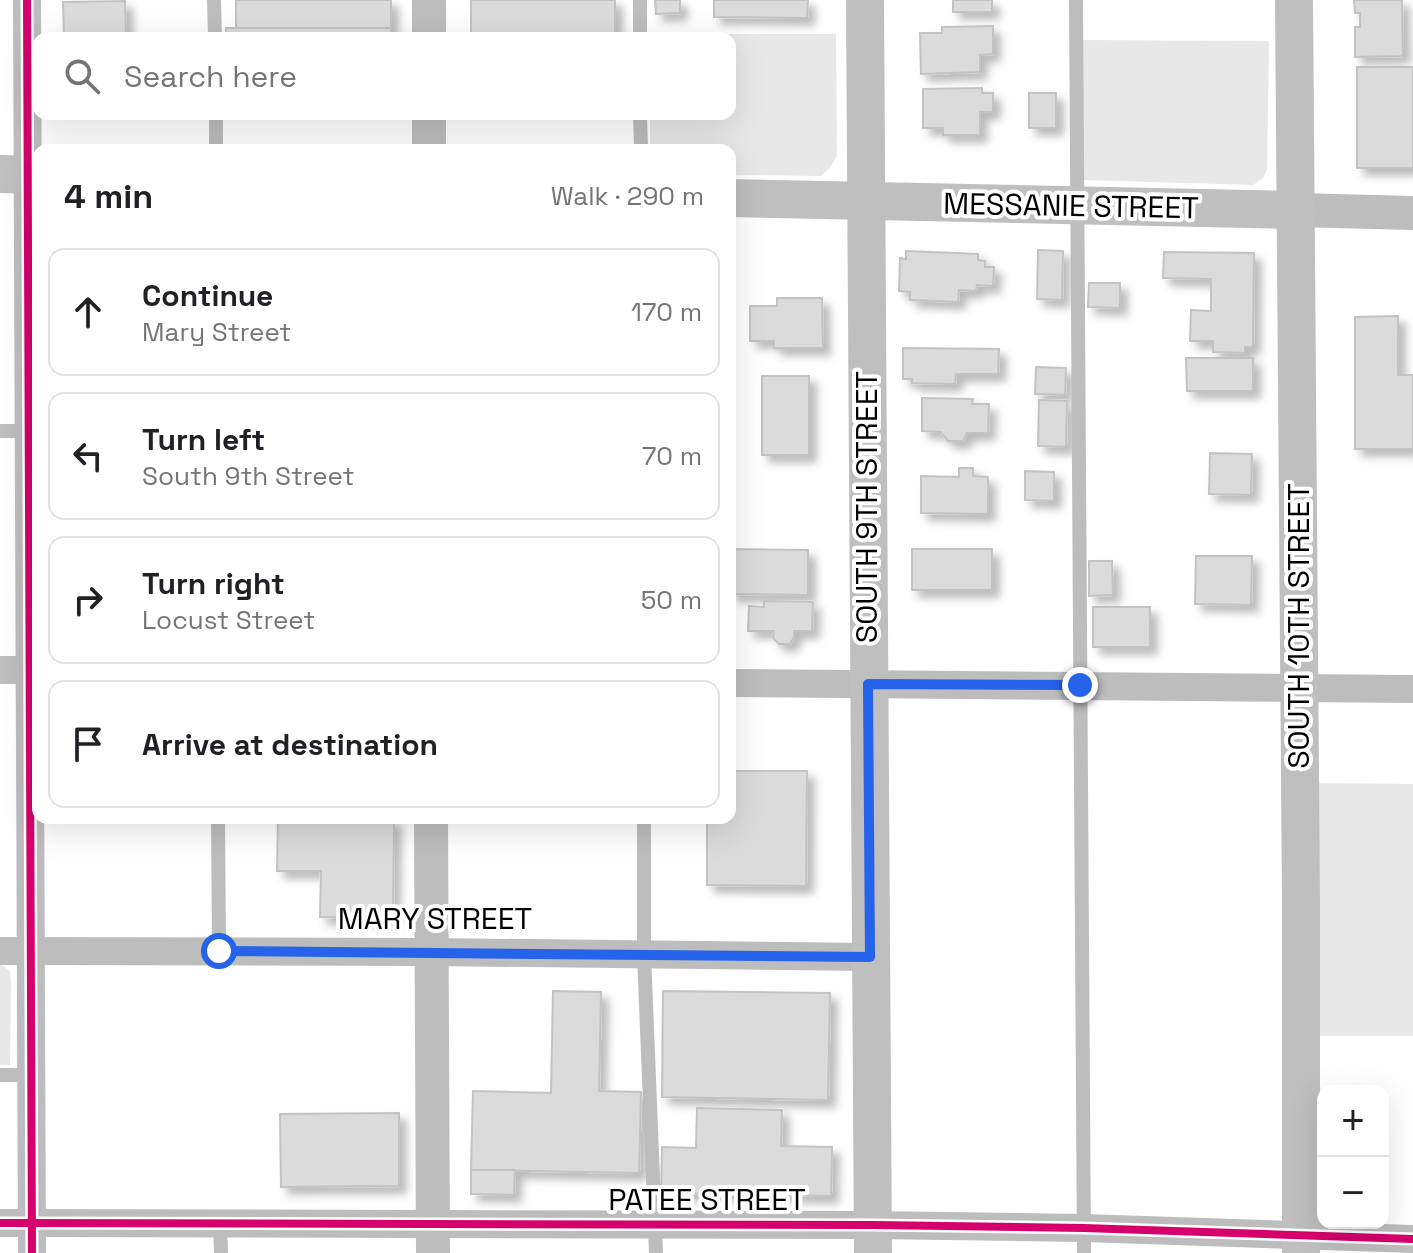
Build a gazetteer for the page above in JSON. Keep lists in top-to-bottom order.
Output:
{
  "streets": {
    "main road": ["MESSANIE STREET", "SOUTH 9TH STREET", "SOUTH 10TH STREET"],
    "street": ["MARY STREET", "PATEE STREET"]
  },
  "crossings": [
    ["MESSANIE STREET", "SOUTH 9TH STREET"],
    ["MESSANIE STREET", "SOUTH 10TH STREET"],
    ["SOUTH 9TH STREET", "MARY STREET"],
    ["SOUTH 9TH STREET", "PATEE STREET"],
    ["SOUTH 10TH STREET", "PATEE STREET"]
  ],
  "page": {
    "search": "Search here",
    "heading": ["4 min", "Walk · 290 m"],
    "list": [
      ["Continue", "Mary Street", "170 m"],
      ["Turn left", "South 9th Street", "70 m"],
      ["Turn right", "Locust Street", "50 m"],
      "Arrive at destination"
    ],
    "map_buttons": ["+", "−"]
  }
}
